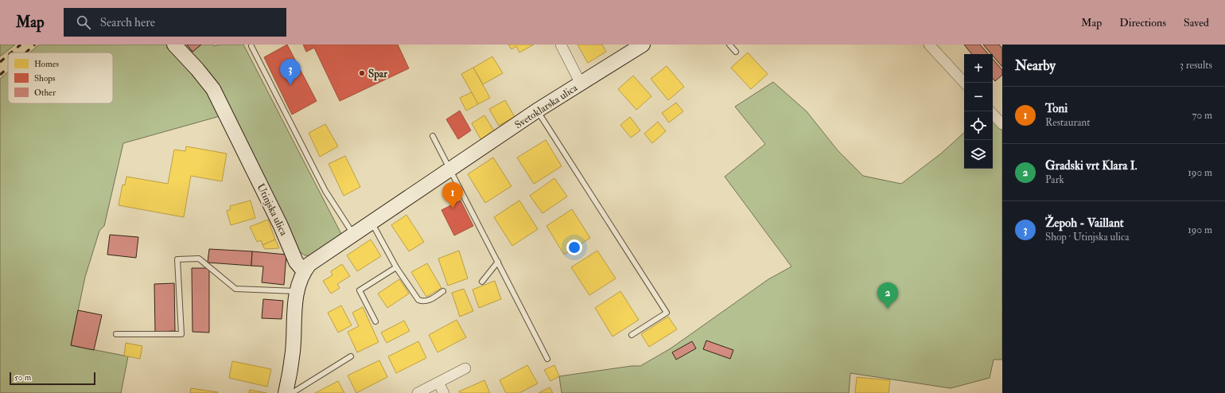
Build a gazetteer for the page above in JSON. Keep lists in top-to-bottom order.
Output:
{
  "streets": {
    "street": ["Svetoklarska ulica", "Utinjska ulica"]
  },
  "crossings": [
    ["Svetoklarska ulica", "Utinjska ulica"]
  ],
  "places": ["Spar"],
  "legend": ["Homes", "Shops", "Other"],
  "scale_bar": "50 m",
  "page": {
    "header": "Map",
    "search": "Search here",
    "nav": ["Map", "Directions", "Saved"],
    "heading": ["Nearby", "3 results"],
    "map_buttons": ["+", "−"],
    "pins": ["3", "1", "2"],
    "list": [
      {
        "mark": "1",
        "name": "Toni",
        "note": "Restaurant",
        "value": "70 m"
      },
      {
        "mark": "2",
        "name": "Gradski vrt Klara I.",
        "note": "Park",
        "value": "190 m"
      },
      {
        "mark": "3",
        "name": "Žepoh - Vaillant",
        "note": "Shop · Utinjska ulica",
        "value": "190 m"
      }
    ],
    "scale": "50 m"
  }
}
